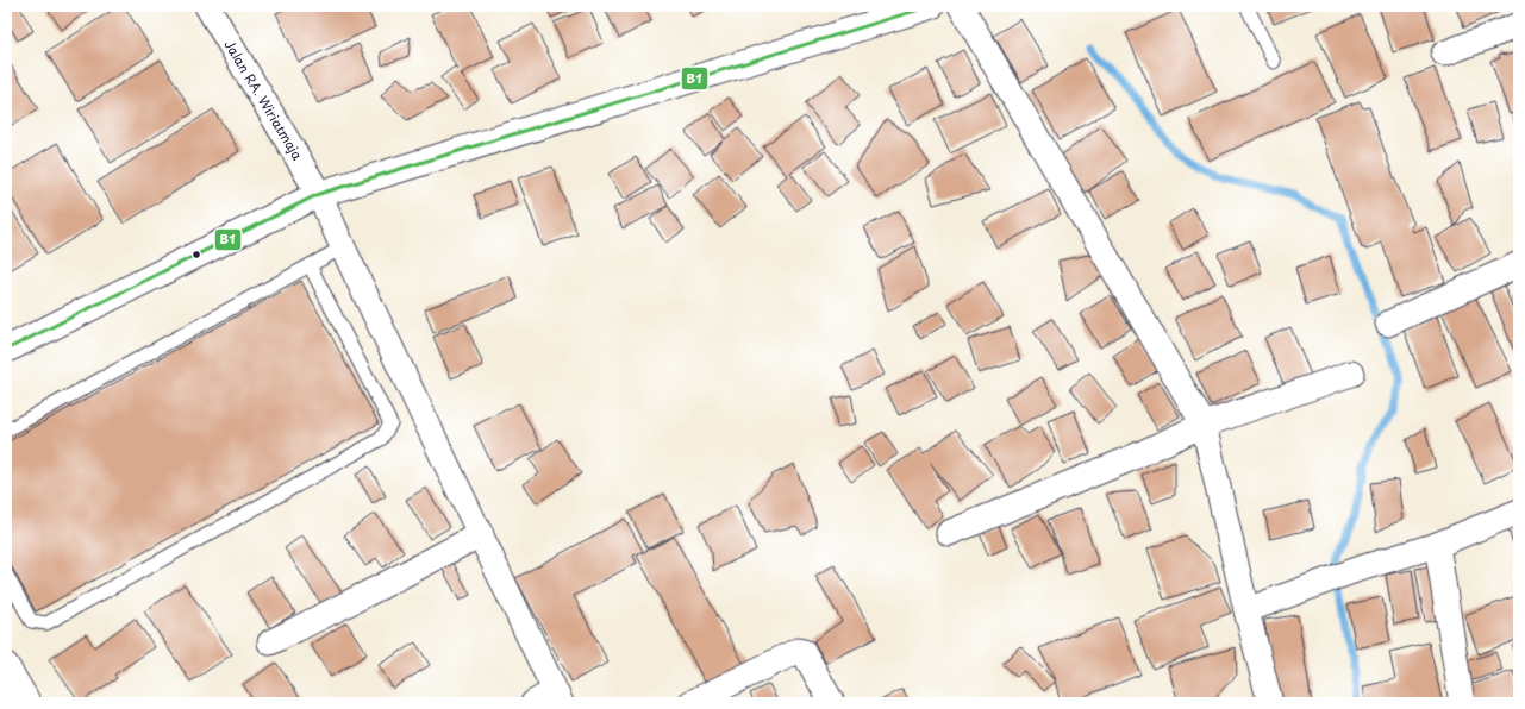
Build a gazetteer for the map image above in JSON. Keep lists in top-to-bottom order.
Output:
{
  "streets": {
    "street": ["Jalan RA. Wiriatmaja"]
  },
  "lines": ["transit line B1"]
}
